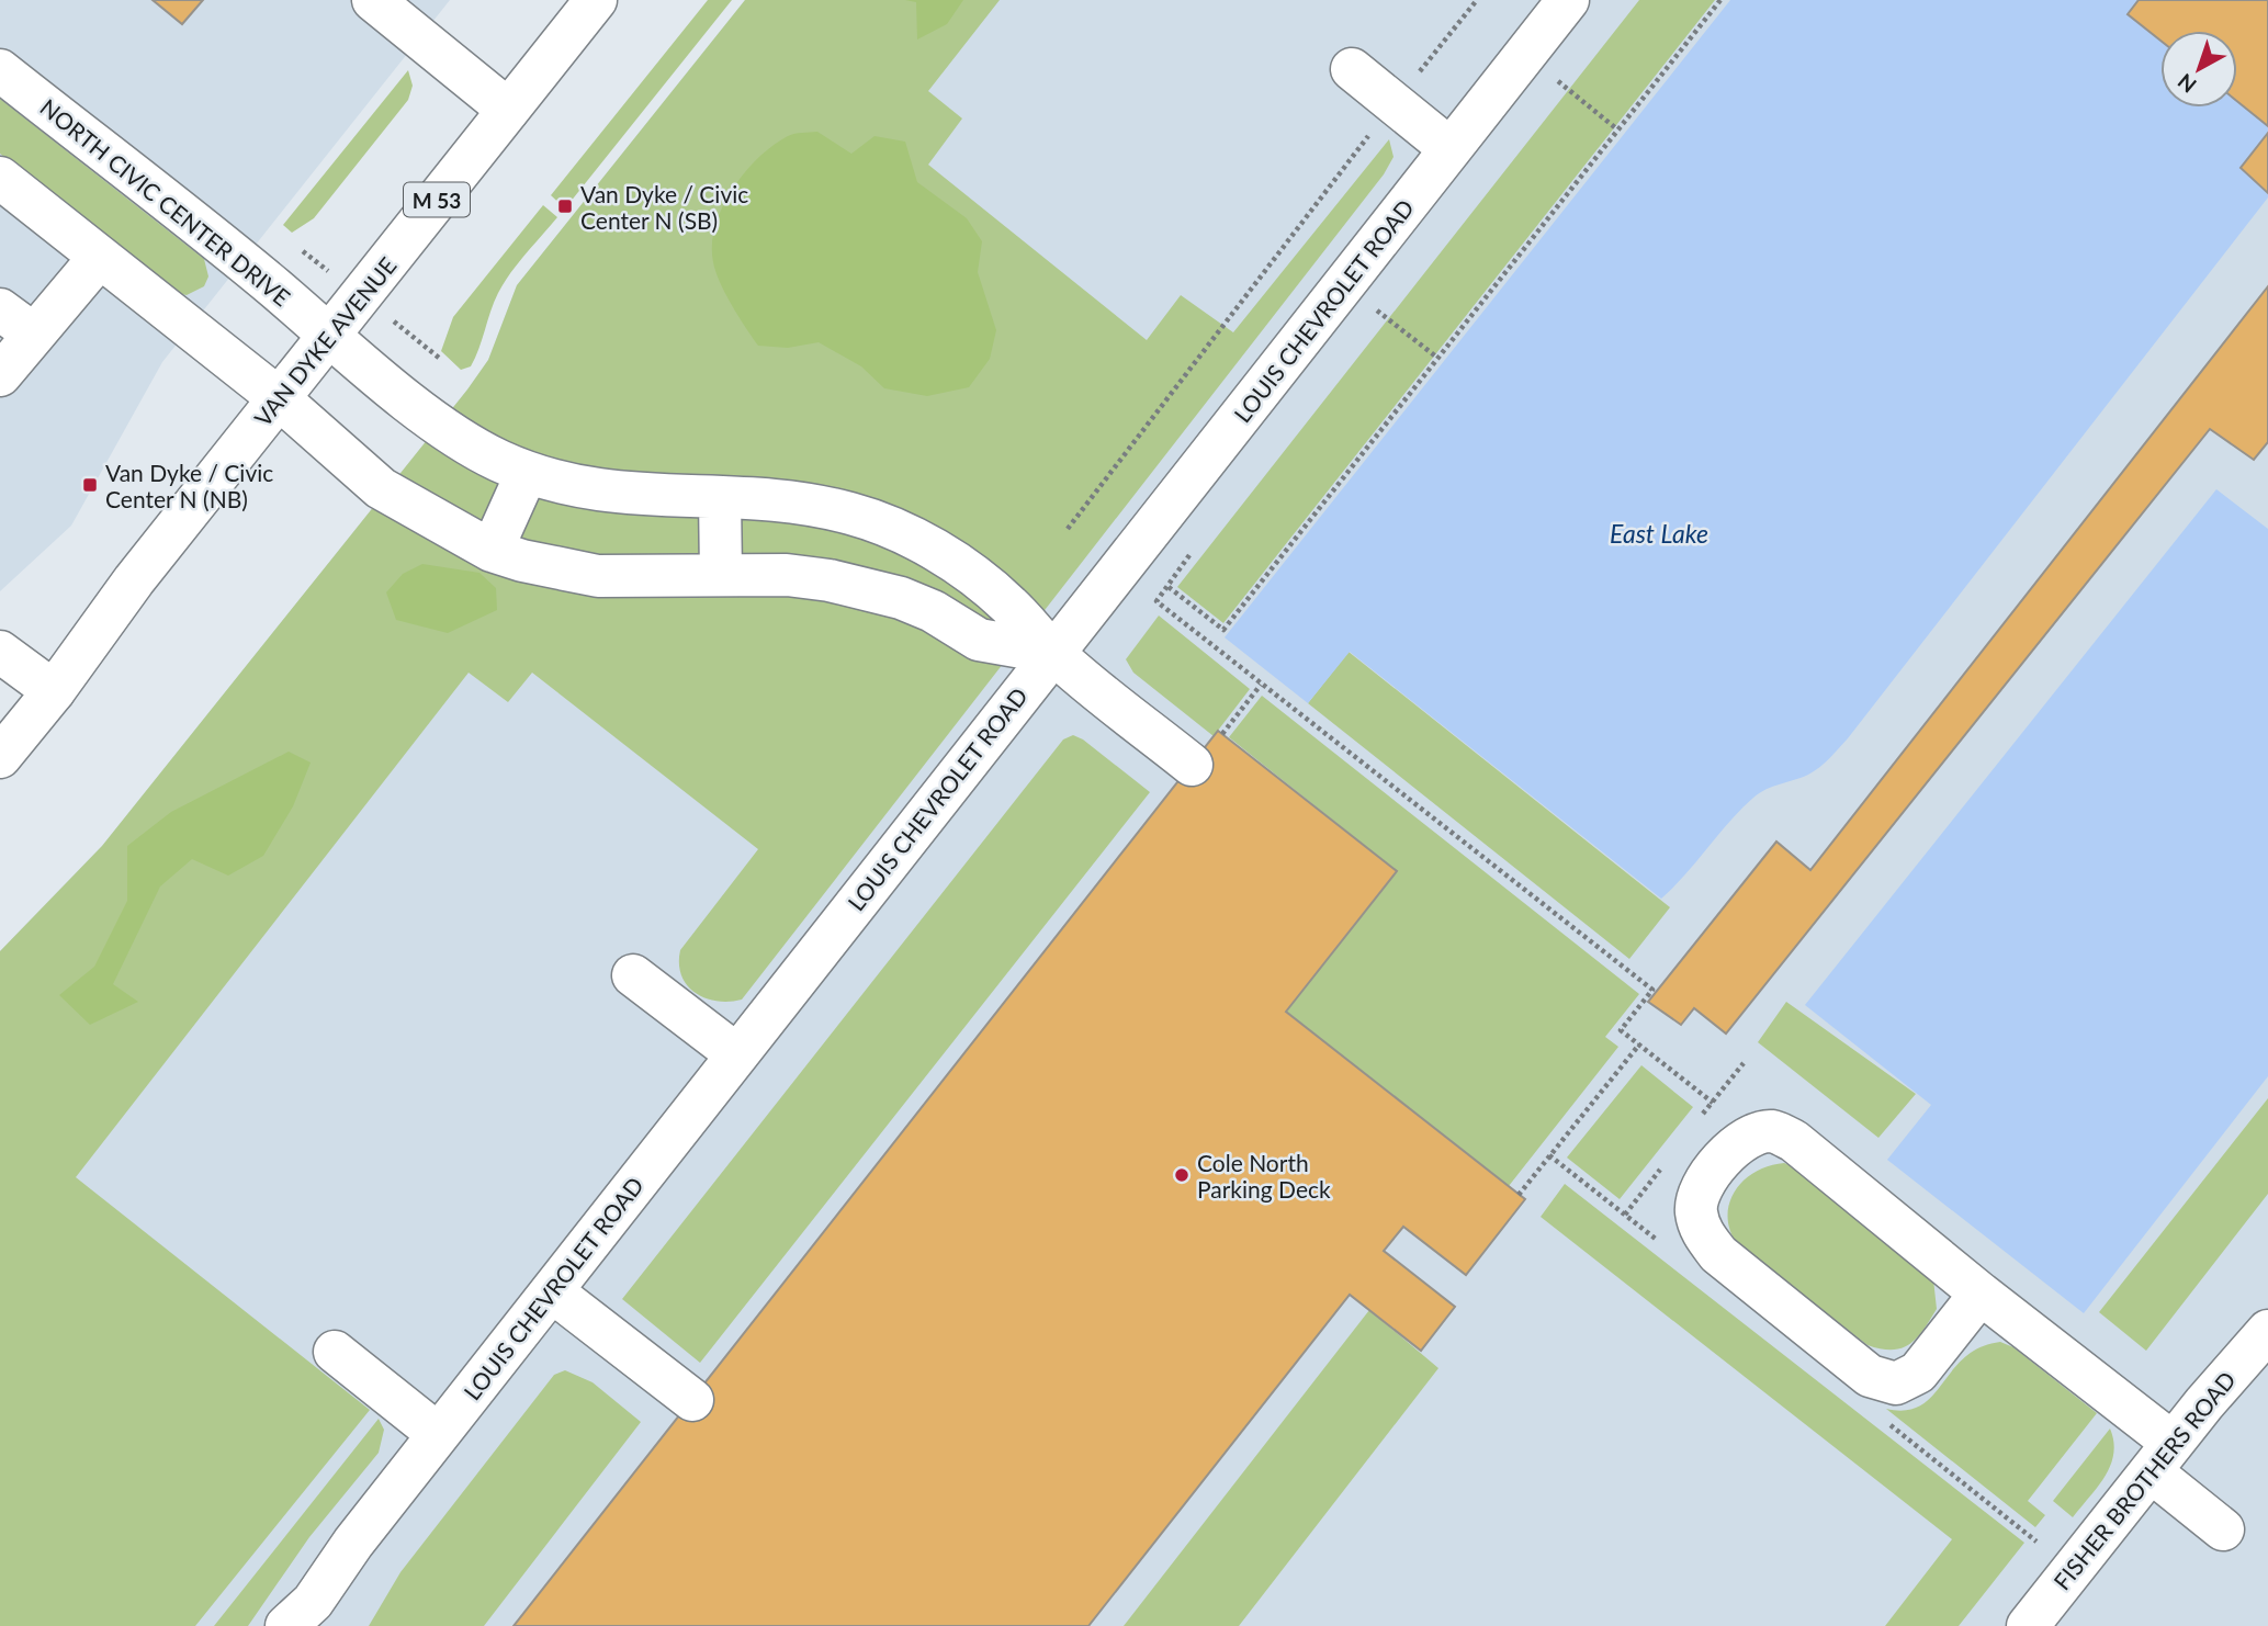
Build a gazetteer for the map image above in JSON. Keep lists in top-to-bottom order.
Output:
{
  "streets": {
    "main road": [
      "M 53",
      "NORTH CIVIC CENTER DRIVE",
      "LOUIS CHEVROLET ROAD",
      "VAN DYKE AVENUE",
      "FISHER BROTHERS ROAD"
    ]
  },
  "crossings": [
    ["NORTH CIVIC CENTER DRIVE", "LOUIS CHEVROLET ROAD"],
    ["NORTH CIVIC CENTER DRIVE", "VAN DYKE AVENUE"]
  ],
  "water": ["East Lake"],
  "places": {
    "transit": ["Van Dyke / Civic Center N (SB)", "Van Dyke / Civic Center N (NB)"],
    "other": ["Cole North Parking Deck"]
  },
  "north": "bottom left"
}
